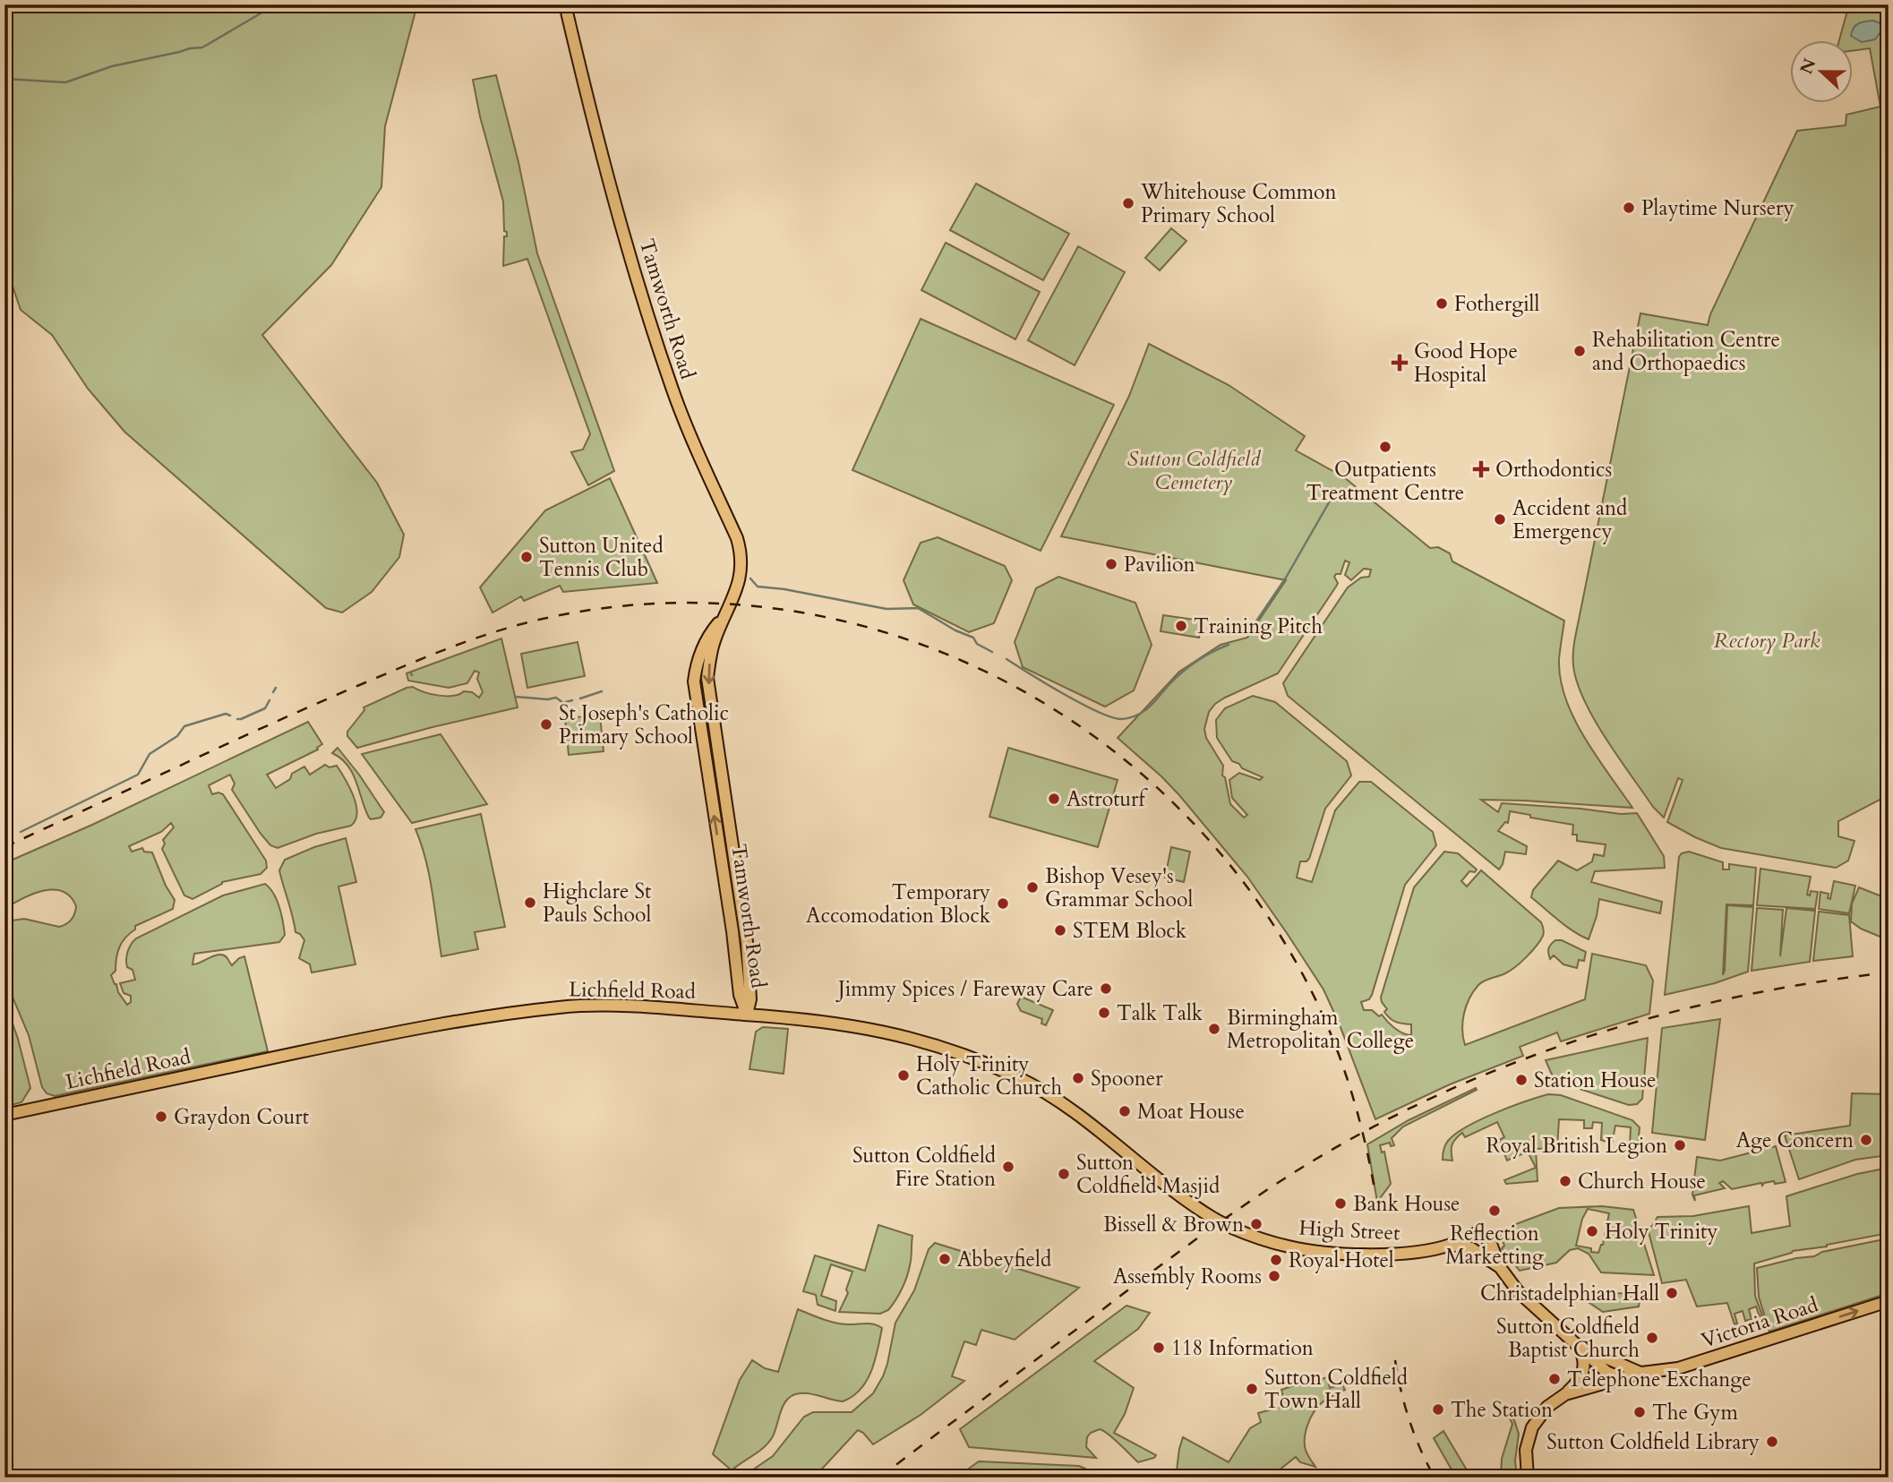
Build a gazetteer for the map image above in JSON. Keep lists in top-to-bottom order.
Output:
{
  "streets": {
    "main road": [
      "Tamworth Road",
      "Lichfield Road",
      "High Street",
      "Victoria Road"
    ]
  },
  "crossings": [
    ["Tamworth Road", "Lichfield Road"],
    ["Lichfield Road", "High Street"]
  ],
  "one_way": ["Victoria Road"],
  "parks": ["Sutton Coldfield Cemetery", "Rectory Park"],
  "places": {
    "other": [
      "Whitehouse Common Primary School",
      "Playtime Nursery",
      "Fothergill",
      "Rehabilitation Centre and Orthopaedics",
      "Outpatients Treatment Centre",
      "Accident and Emergency",
      "Sutton United Tennis Club",
      "Pavilion",
      "Training Pitch",
      "St Joseph's Catholic Primary School",
      "Astroturf",
      "Bishop Vesey's Grammar School",
      "Highclare St Pauls School",
      "Temporary Accomodation Block",
      "STEM Block",
      "Jimmy Spices / Fareway Care",
      "Talk Talk",
      "Birmingham Metropolitan College",
      "Holy Trinity Catholic Church",
      "Spooner",
      "Station House",
      "Moat House",
      "Graydon Court",
      "Age Concern",
      "Royal British Legion",
      "Sutton Coldfield Fire Station",
      "Sutton Coldfield Masjid",
      "Church House",
      "Bank House",
      "Reflection Marketting",
      "Bissell & Brown",
      "Holy Trinity",
      "Abbeyfield",
      "Royal Hotel",
      "Assembly Rooms",
      "Christadelphian Hall",
      "Sutton Coldfield Baptist Church",
      "118 Information",
      "Telephone Exchange",
      "Sutton Coldfield Town Hall",
      "The Station",
      "The Gym",
      "Sutton Coldfield Library"
    ],
    "health": ["Good Hope Hospital", "Orthodontics"]
  },
  "north": "left"
}
